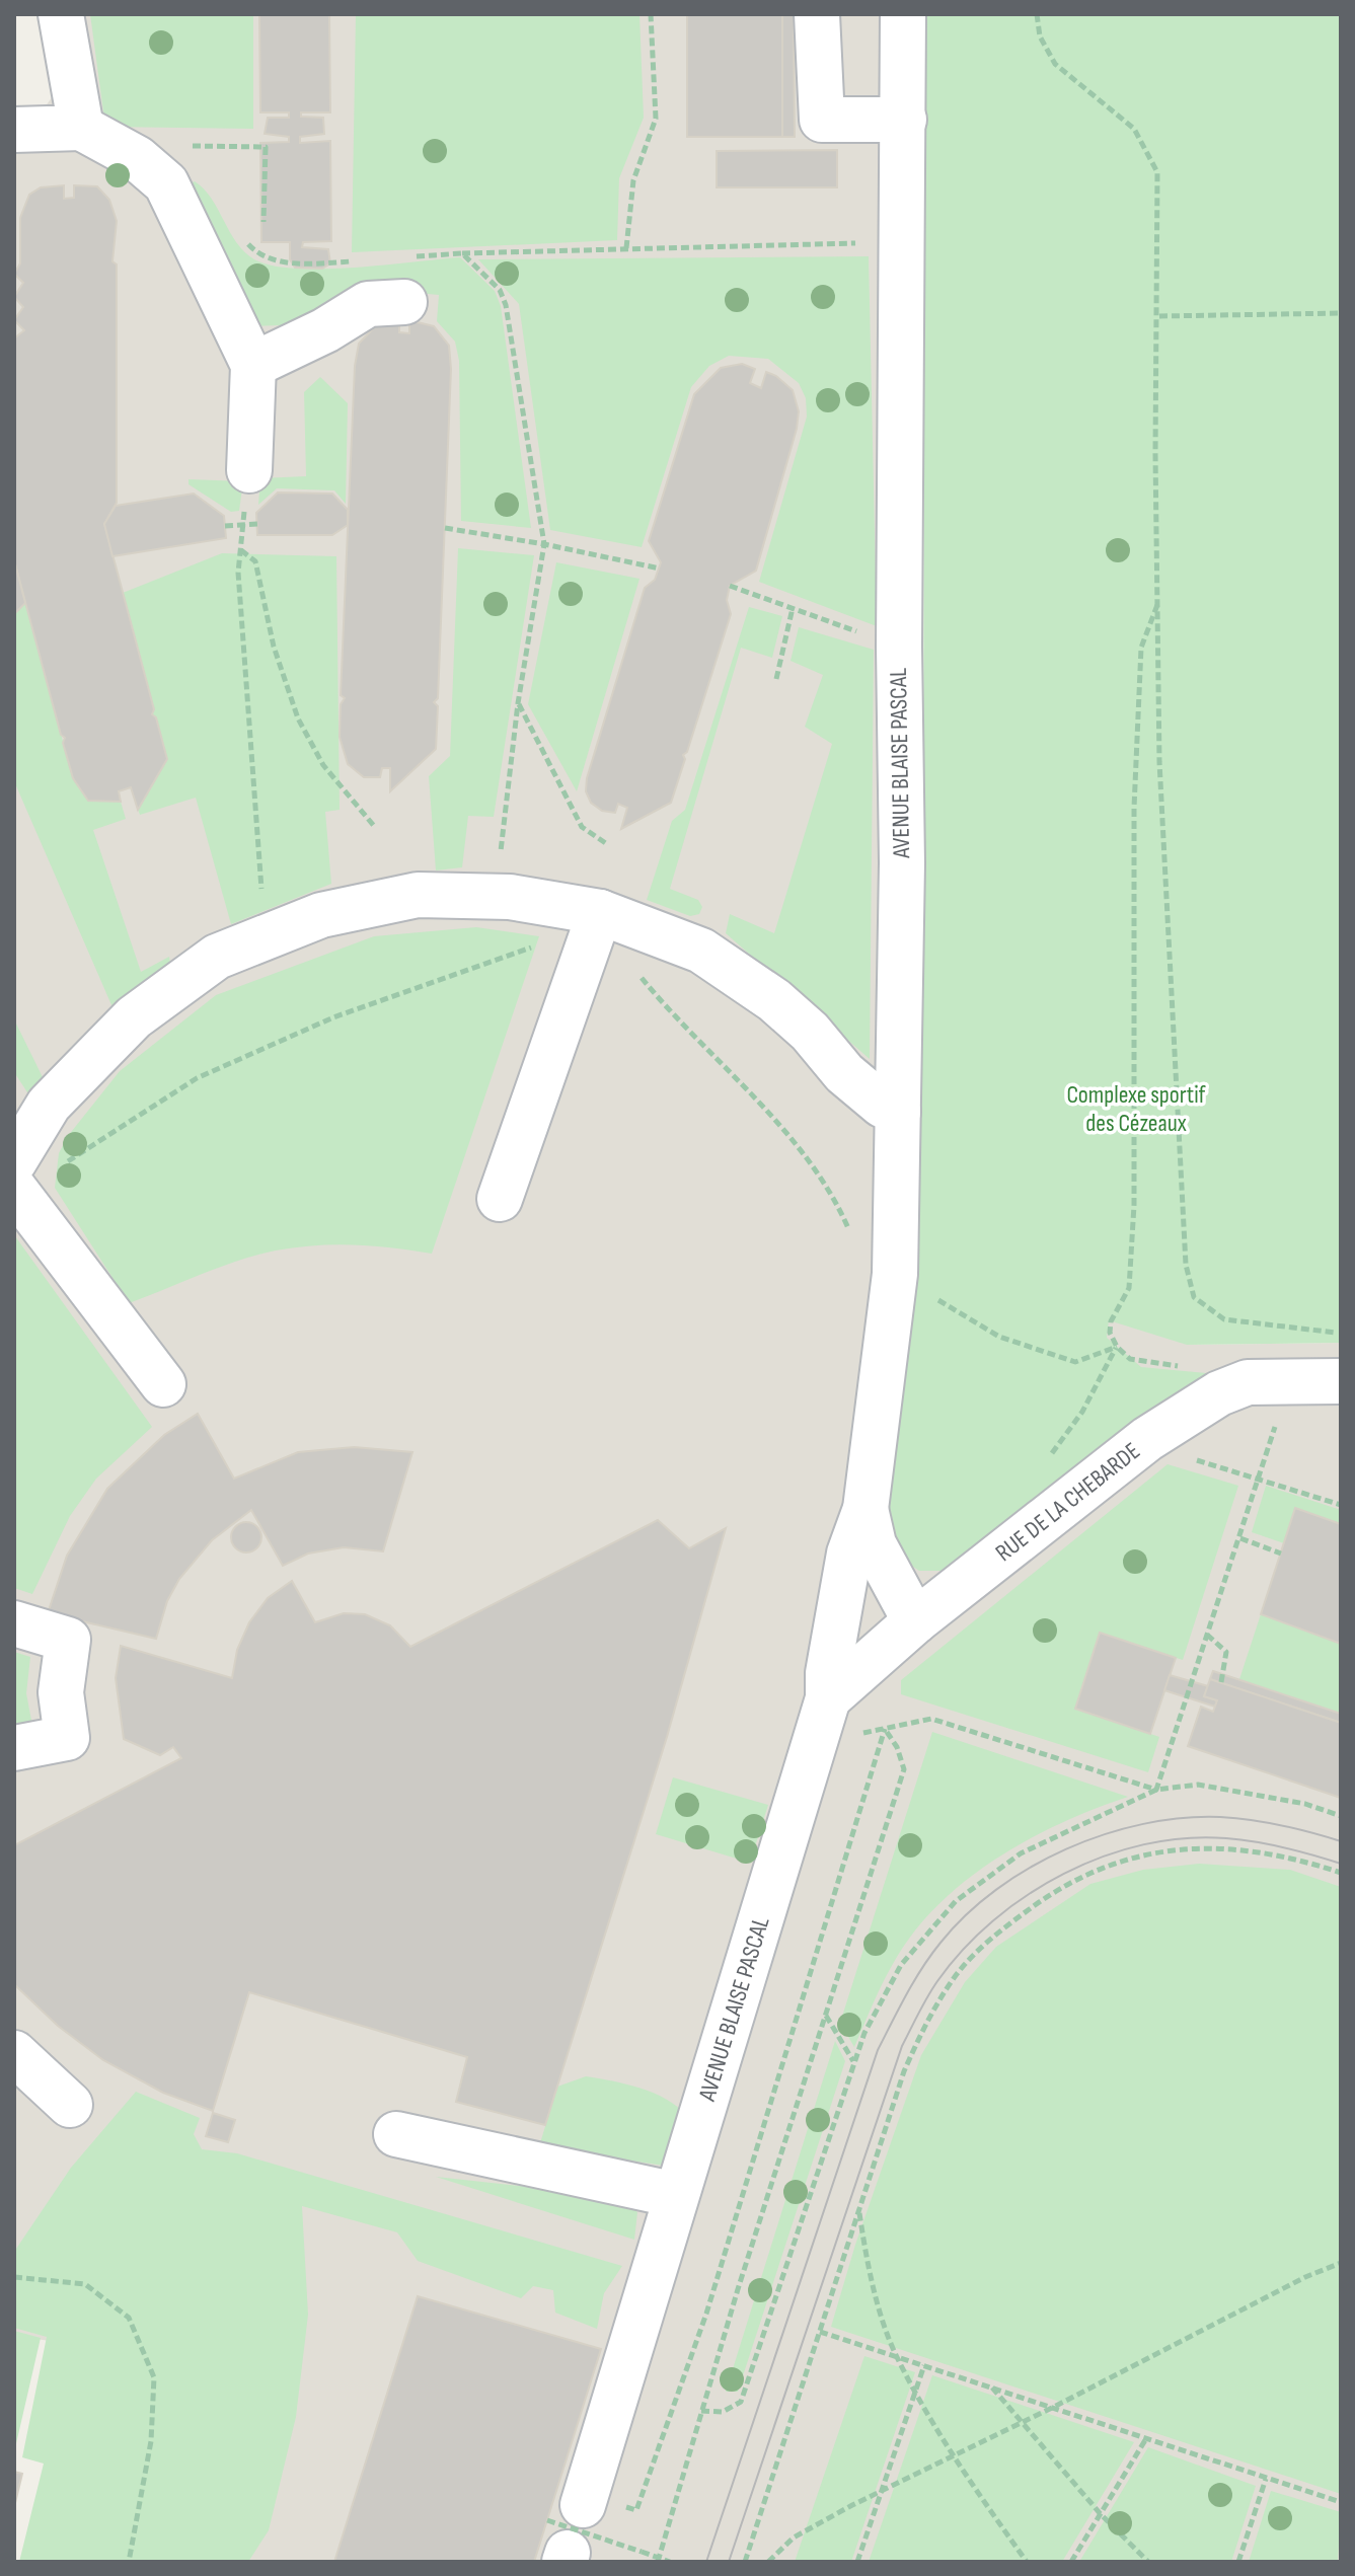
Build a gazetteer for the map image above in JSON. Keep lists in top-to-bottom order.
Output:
{
  "streets": {
    "street": ["AVENUE BLAISE PASCAL", "RUE DE LA CHEBARDE"]
  },
  "crossings": [
    ["AVENUE BLAISE PASCAL", "RUE DE LA CHEBARDE"]
  ],
  "parks": ["Complexe sportif des Cézeaux"]
}
